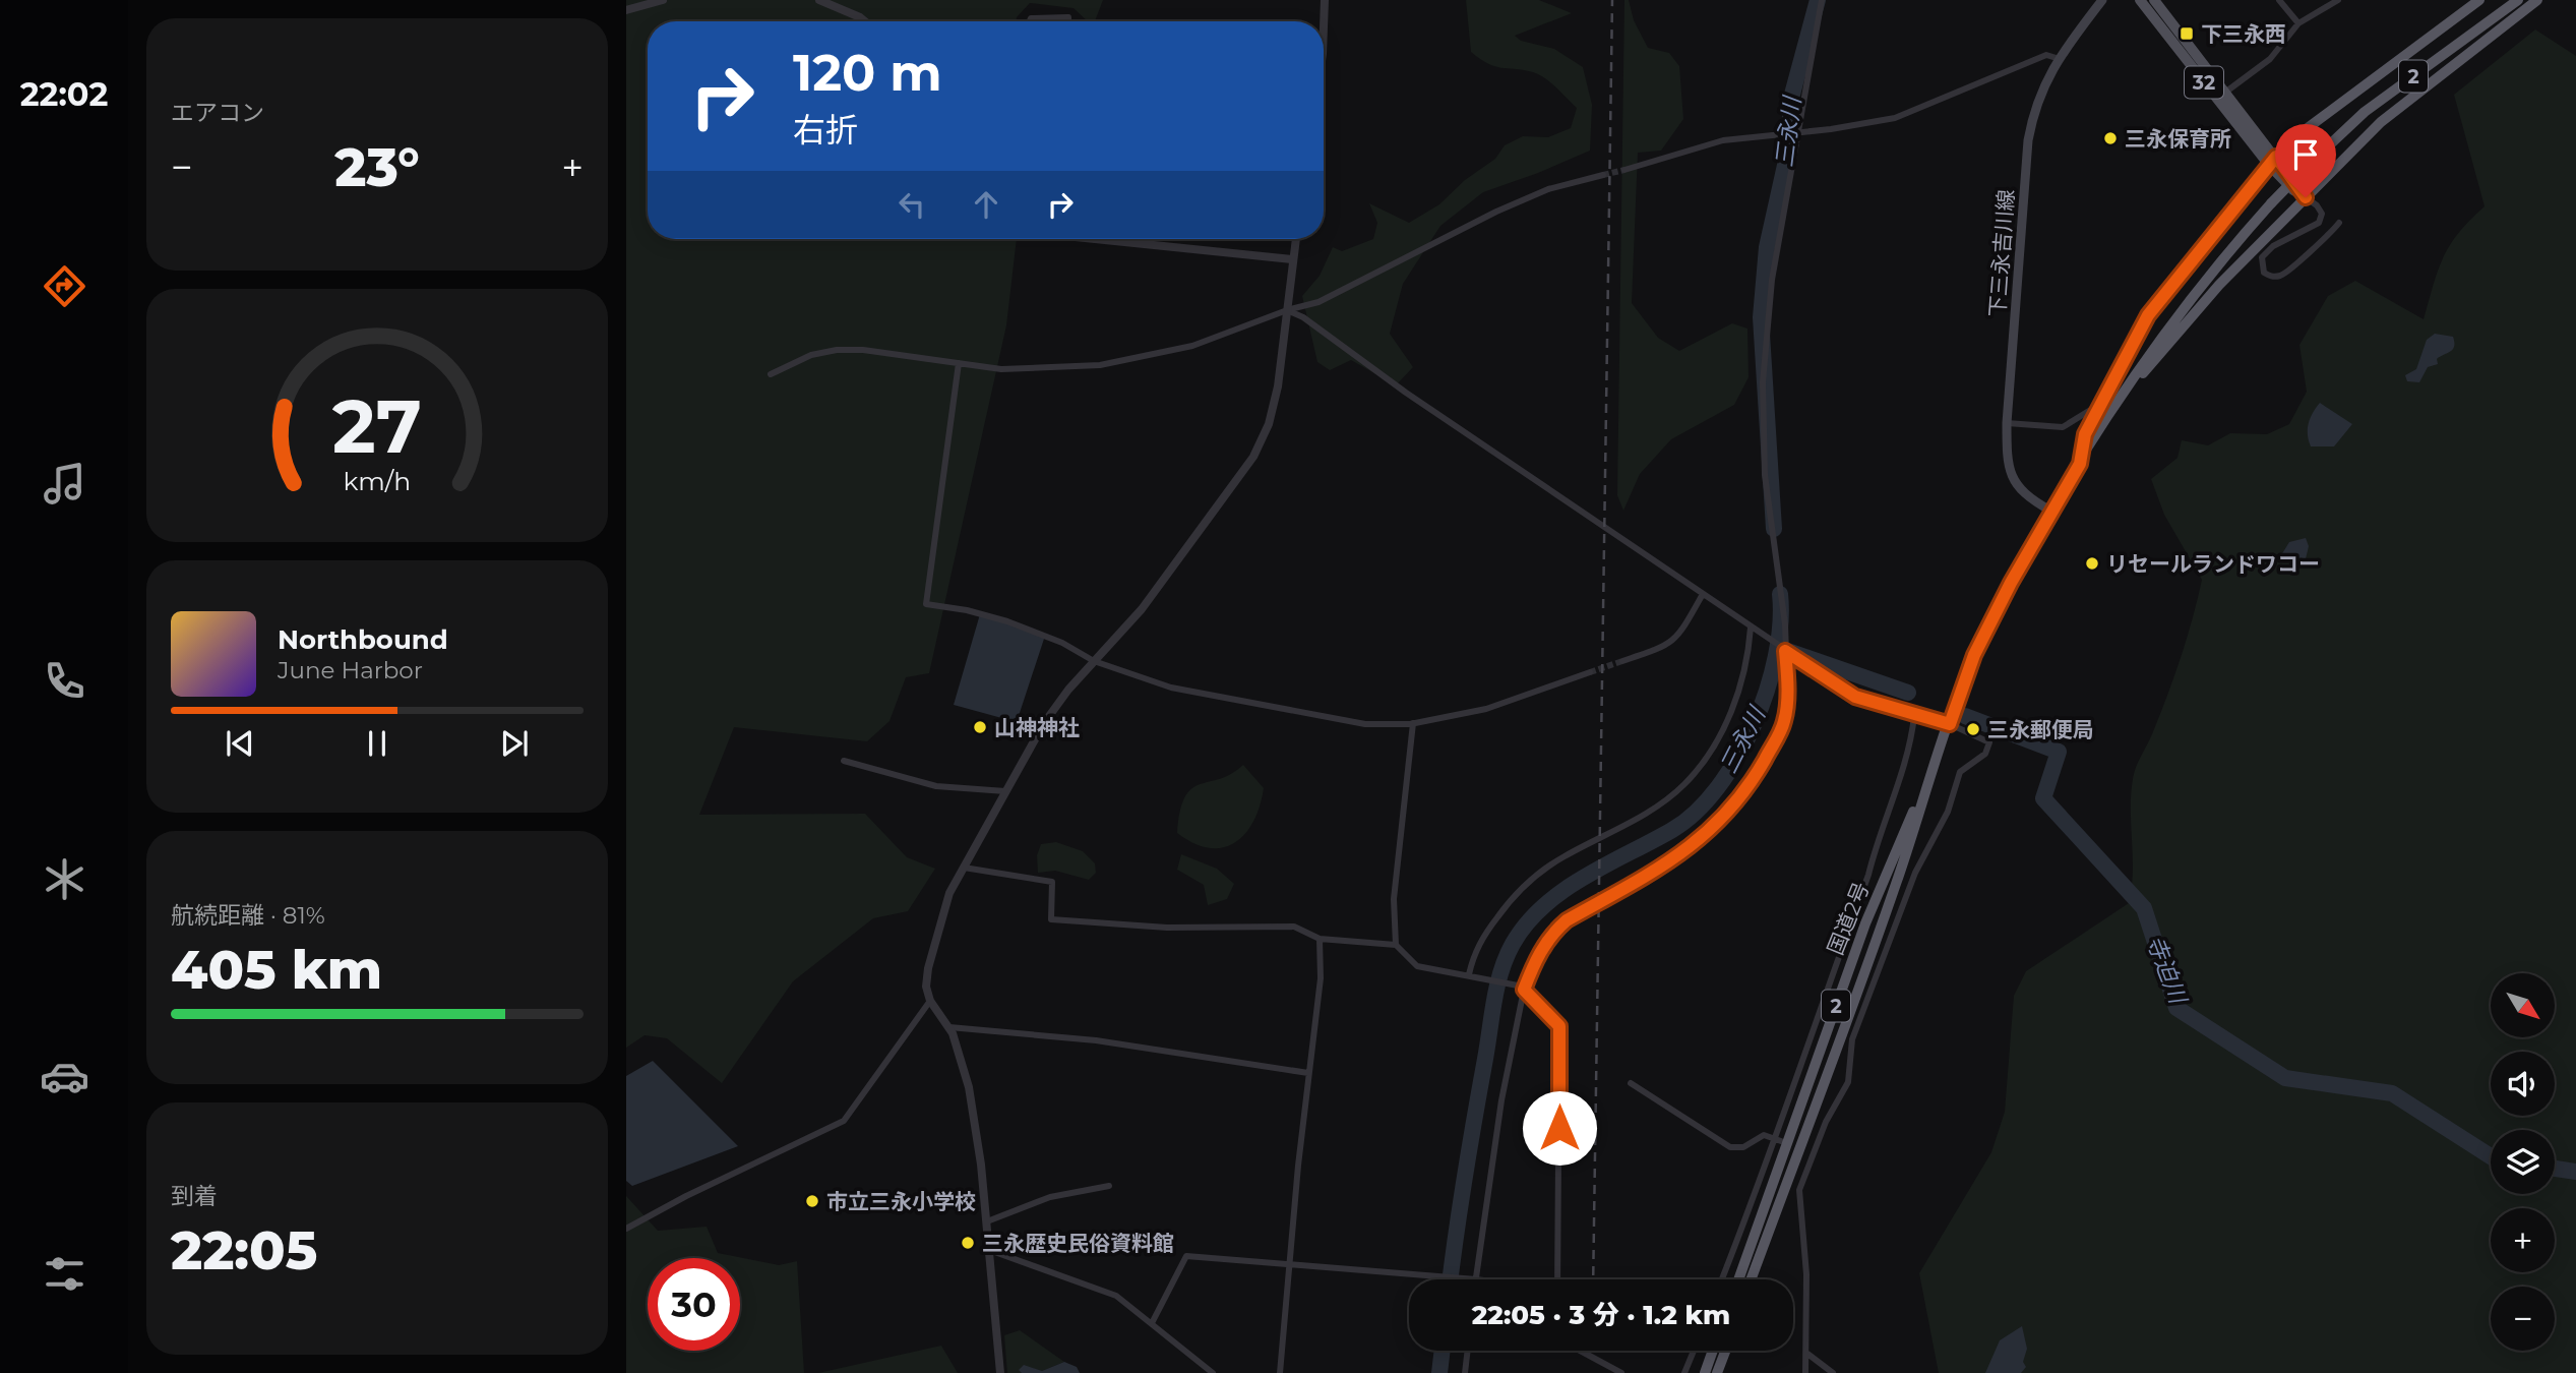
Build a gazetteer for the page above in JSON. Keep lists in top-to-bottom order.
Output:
{
  "streets": {
    "highway": ["2", "国道2号"],
    "main road": ["32", "下三永吉川線"]
  },
  "crossings": [
    ["下三永吉川線", "国道2号"]
  ],
  "water": ["三永川", "寺迫川"],
  "places": {
    "transit": ["下三永西"],
    "other": [
      "三永保育所",
      "リセールランドワコー",
      "山神神社",
      "三永郵便局",
      "市立三永小学校",
      "三永歴史民俗資料館"
    ]
  },
  "north": "bottom right",
  "page": {
    "tabs": "22:02",
    "tile": [
      "エアコン",
      ["航続距離 · 81%", "405 km"],
      ["到着", "22:05"]
    ],
    "turn": ["120 m", "右折"],
    "heat": ["−", "23°", "+"],
    "song": ["Northbound", "June Harbor"],
    "map_buttons": ["+", "−"],
    "limit": "30",
    "trip": "22:05 · 3 分 · 1.2 km",
    "gauge": ["27", "km/h"]
  }
}
